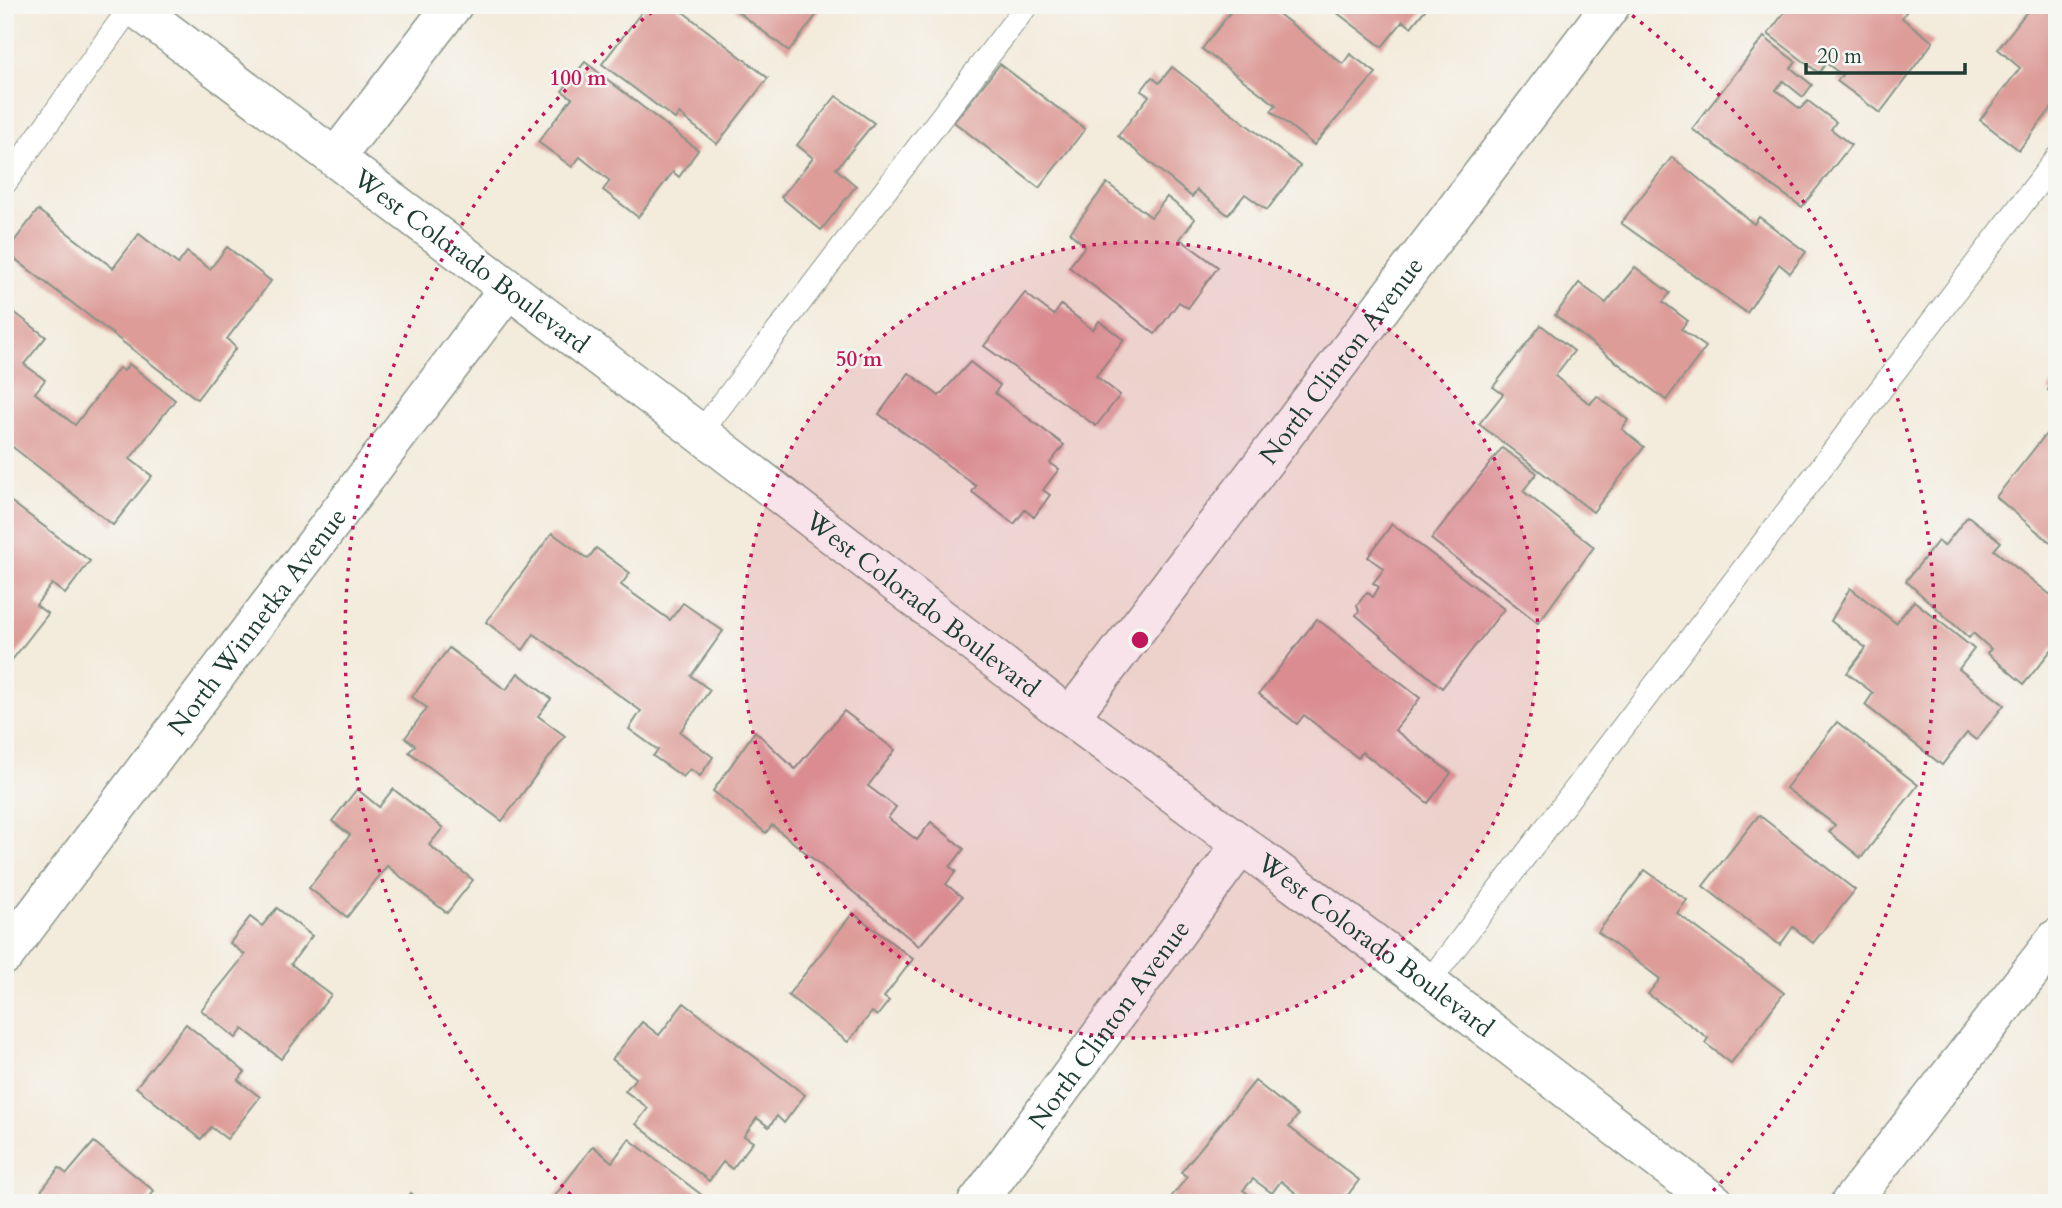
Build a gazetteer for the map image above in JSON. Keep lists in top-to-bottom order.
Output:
{
  "streets": {
    "street": ["West Colorado Boulevard", "North Clinton Avenue", "North Winnetka Avenue"]
  },
  "crossings": [
    ["West Colorado Boulevard", "North Clinton Avenue"],
    ["West Colorado Boulevard", "North Winnetka Avenue"]
  ],
  "scale_bar": "20 m",
  "rings": ["100 m", "50 m"]
}
